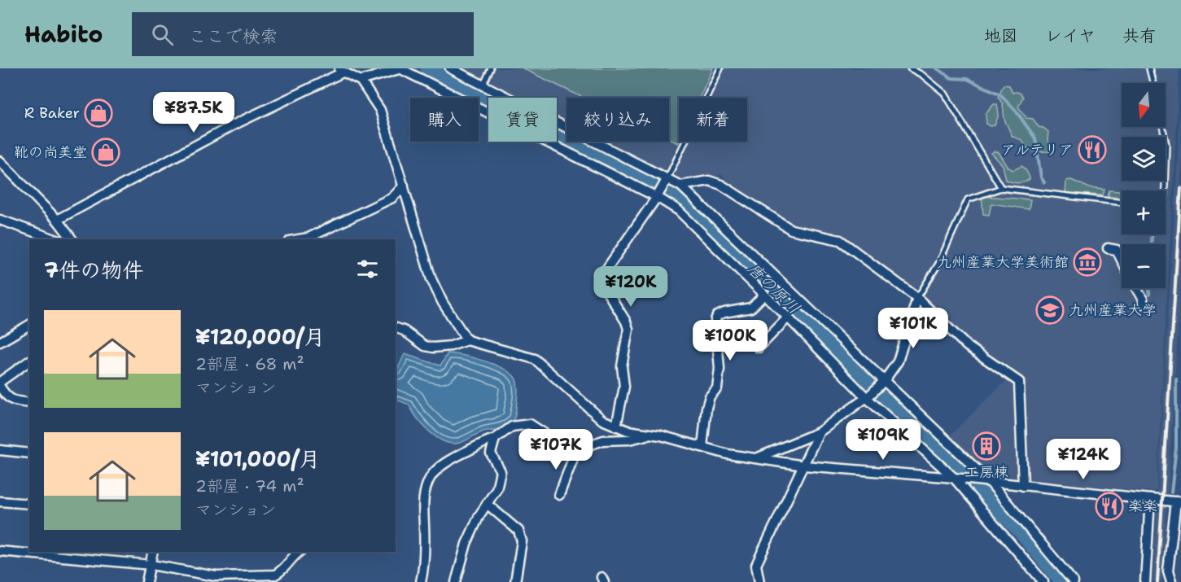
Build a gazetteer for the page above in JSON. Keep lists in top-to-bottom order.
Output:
{
  "water": ["唐の原川"],
  "places": {
    "shop": ["R Baker", "靴の尚美堂"],
    "restaurant": ["アルテリア", "楽楽"],
    "museum": ["九州産業大学美術館"],
    "school or university": ["九州産業大学"],
    "building": ["工房棟"]
  },
  "north": "bottom",
  "page": {
    "header": "Habito",
    "search": "ここで検索",
    "nav": ["地図", "レイヤ", "共有"],
    "map_buttons": ["+", "−"],
    "price": [
      "¥87.5K",
      "¥120K",
      "¥101K",
      "¥100K",
      "¥109K",
      "¥107K",
      "¥124K"
    ],
    "chip": [
      "購入",
      "賃貸",
      "絞り込み",
      "新着"
    ],
    "heading": "7件の物件",
    "list": [
      {
        "name": "¥120,000/月",
        "note": "2部屋 · 68 m² · マンション"
      },
      {
        "name": "¥101,000/月",
        "note": "2部屋 · 74 m² · マンション"
      }
    ]
  }
}
